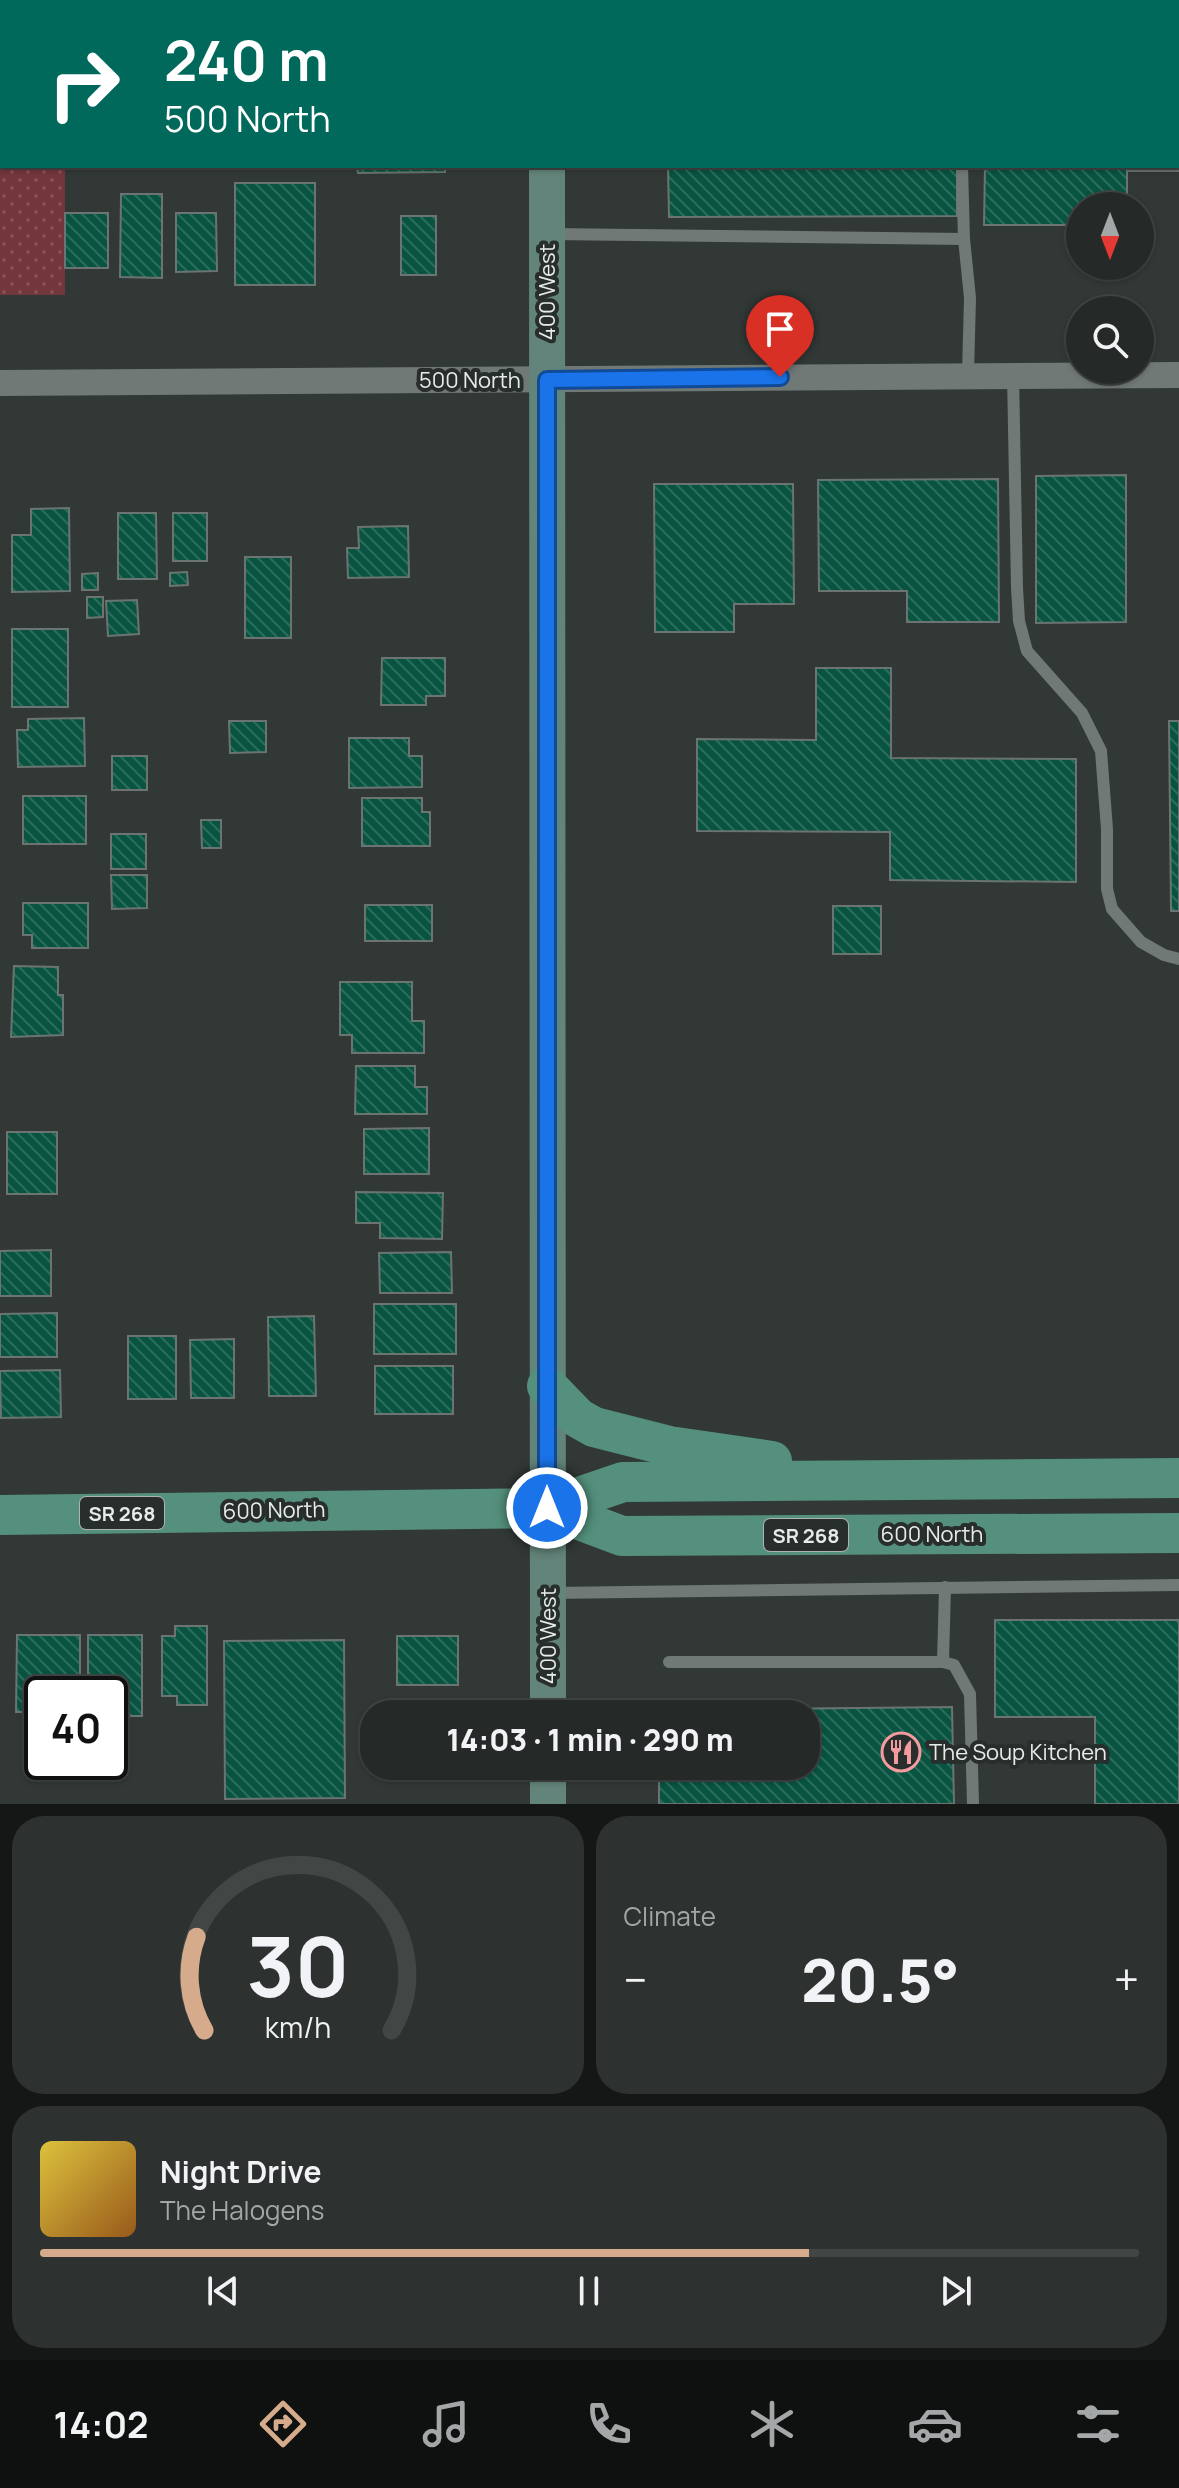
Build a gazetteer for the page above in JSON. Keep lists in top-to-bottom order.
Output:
{
  "streets": {
    "main road": ["600 North", "SR 268"],
    "street": ["400 West", "500 North"]
  },
  "crossings": [
    ["400 West", "500 North"],
    ["400 West", "600 North"]
  ],
  "places": {
    "restaurant": ["The Soup Kitchen"]
  },
  "north": "bottom",
  "page": {
    "turn": ["240 m", "500 North"],
    "limit": "40",
    "trip": "14:03 · 1 min · 290 m",
    "tile": "Climate",
    "heat": ["−", "20.5°", "+"],
    "song": ["Night Drive", "The Halogens"],
    "tabs": "14:02",
    "gauge": ["30", "km/h"]
  }
}
